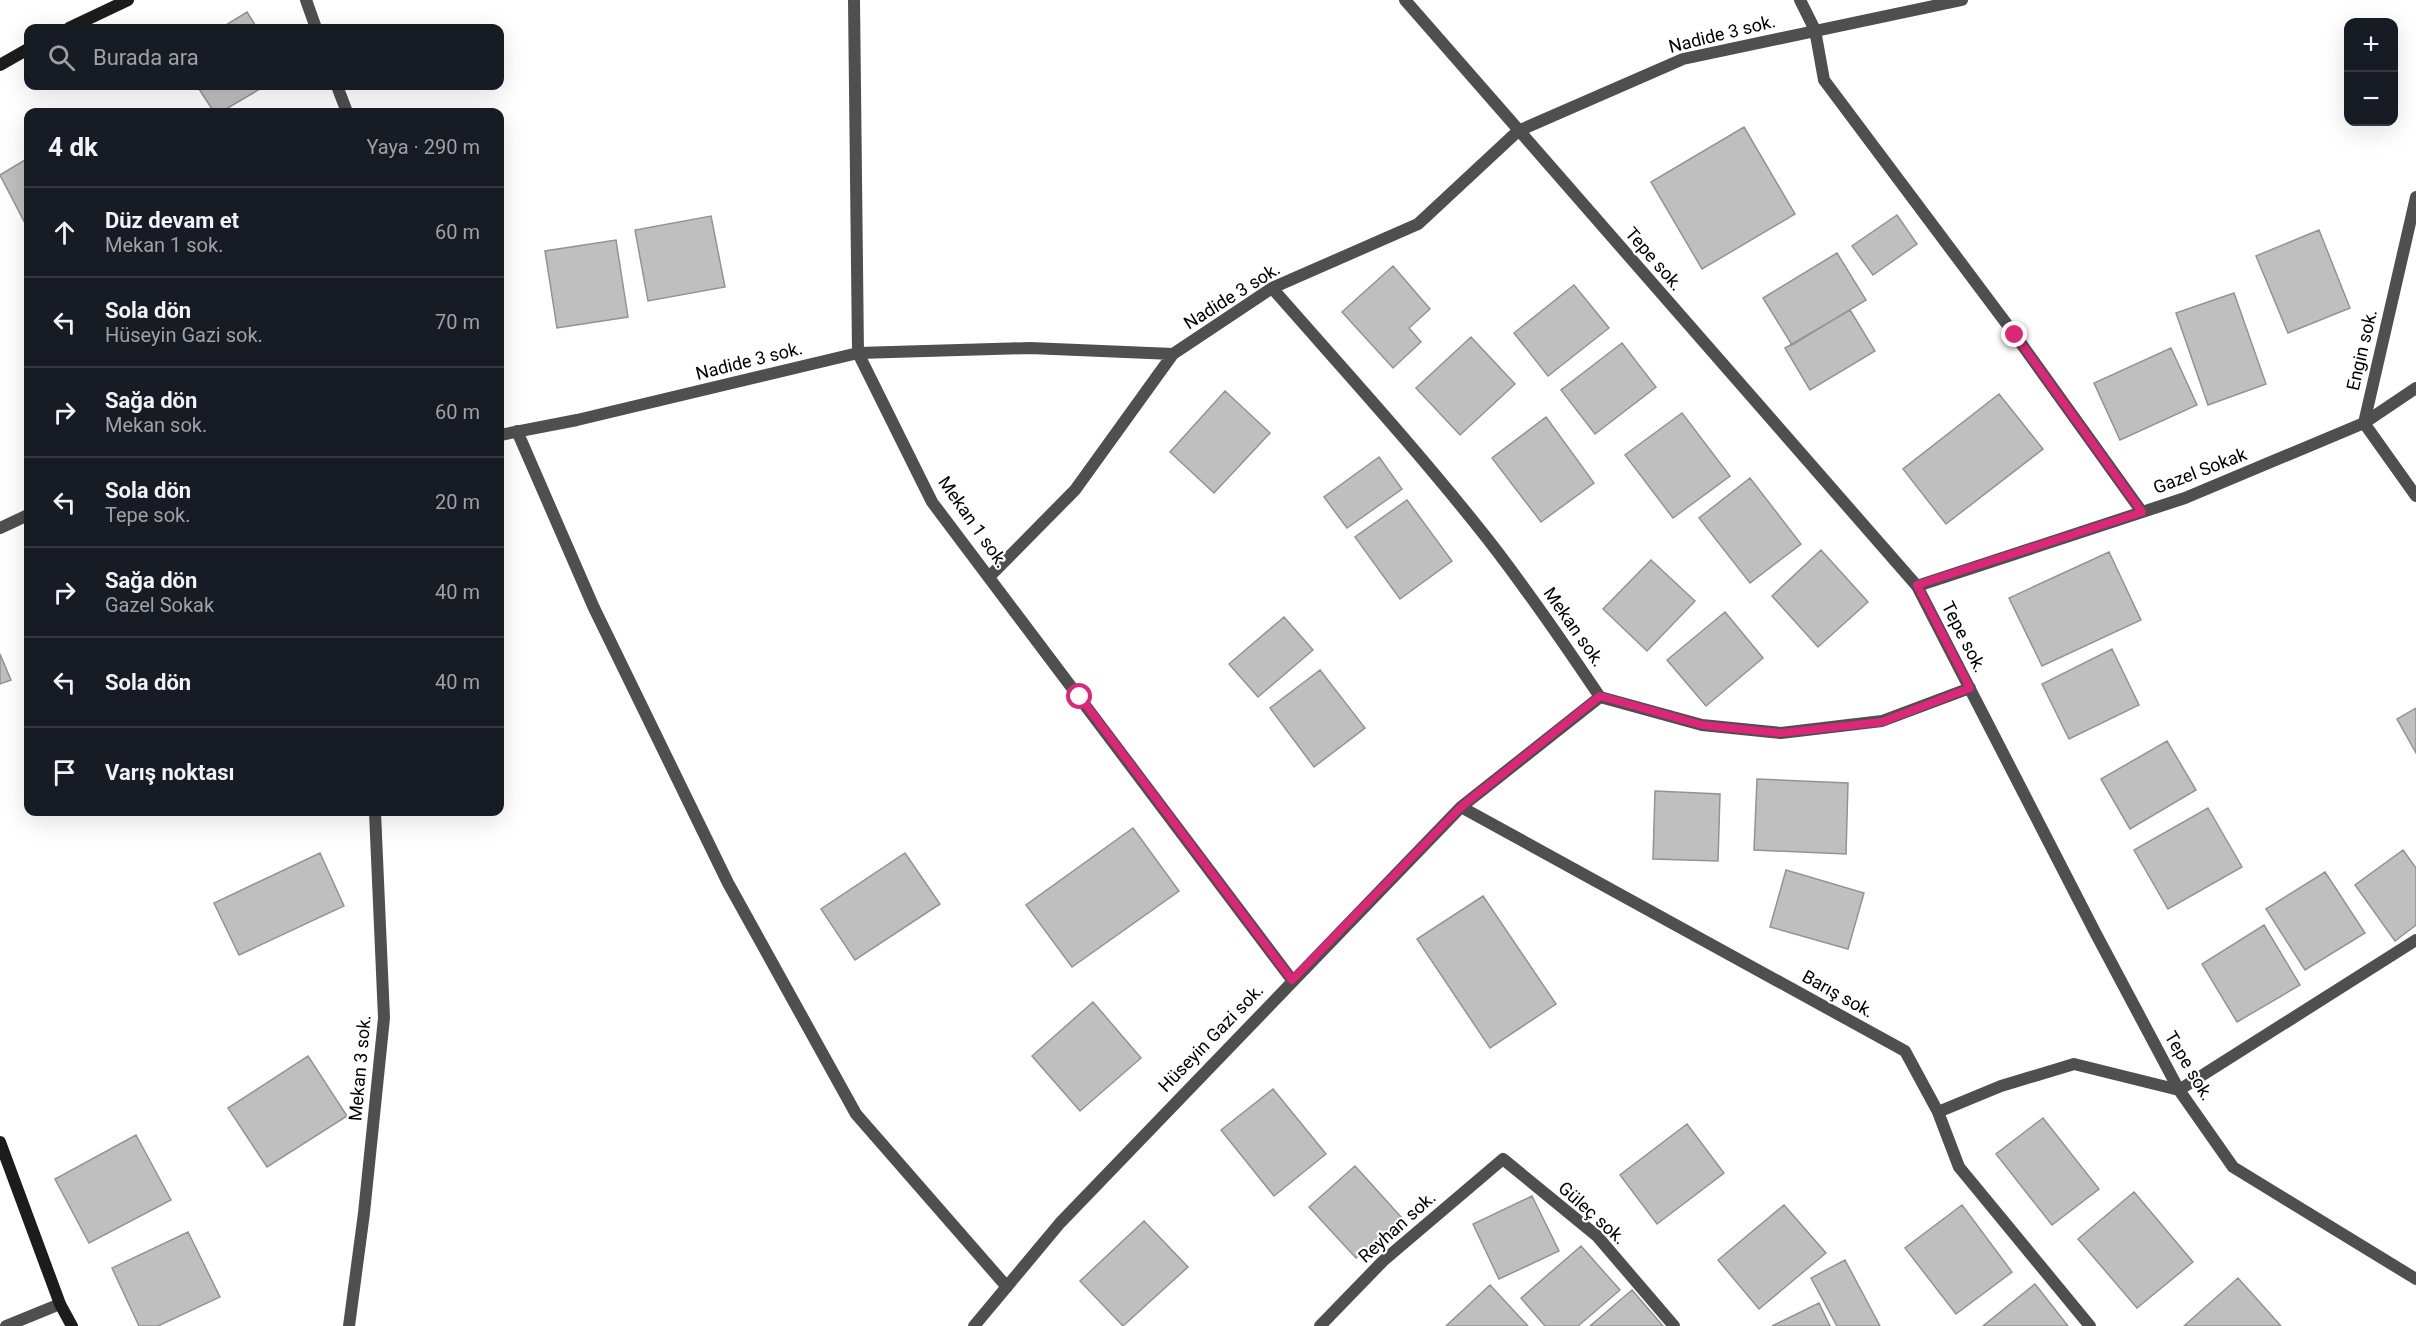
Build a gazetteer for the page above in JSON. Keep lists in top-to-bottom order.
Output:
{
  "streets": {
    "street": [
      "Nadide 3 sok.",
      "Tepe sok.",
      "Engin sok.",
      "Gazel Sokak",
      "Mekan 1 sok.",
      "Mekan sok.",
      "Barış sok.",
      "Hüseyin Gazi sok.",
      "Mekan 3 sok.",
      "Güleç sok.",
      "Reyhan sok."
    ]
  },
  "crossings": [
    ["Nadide 3 sok.", "Tepe sok."],
    ["Nadide 3 sok.", "Mekan 1 sok."],
    ["Nadide 3 sok.", "Mekan sok."],
    ["Tepe sok.", "Gazel Sokak"],
    ["Tepe sok.", "Mekan sok."],
    ["Engin sok.", "Gazel Sokak"],
    ["Mekan 1 sok.", "Hüseyin Gazi sok."],
    ["Mekan sok.", "Hüseyin Gazi sok."],
    ["Barış sok.", "Hüseyin Gazi sok."],
    ["Güleç sok.", "Reyhan sok."]
  ],
  "page": {
    "map_buttons": ["+", "−"],
    "search": "Burada ara",
    "heading": ["4 dk", "Yaya · 290 m"],
    "list": [
      ["Düz devam et", "Mekan 1 sok.", "60 m"],
      ["Sola dön", "Hüseyin Gazi sok.", "70 m"],
      ["Sağa dön", "Mekan sok.", "60 m"],
      ["Sola dön", "Tepe sok.", "20 m"],
      ["Sağa dön", "Gazel Sokak", "40 m"],
      ["Sola dön", "40 m"],
      "Varış noktası"
    ]
  }
}
